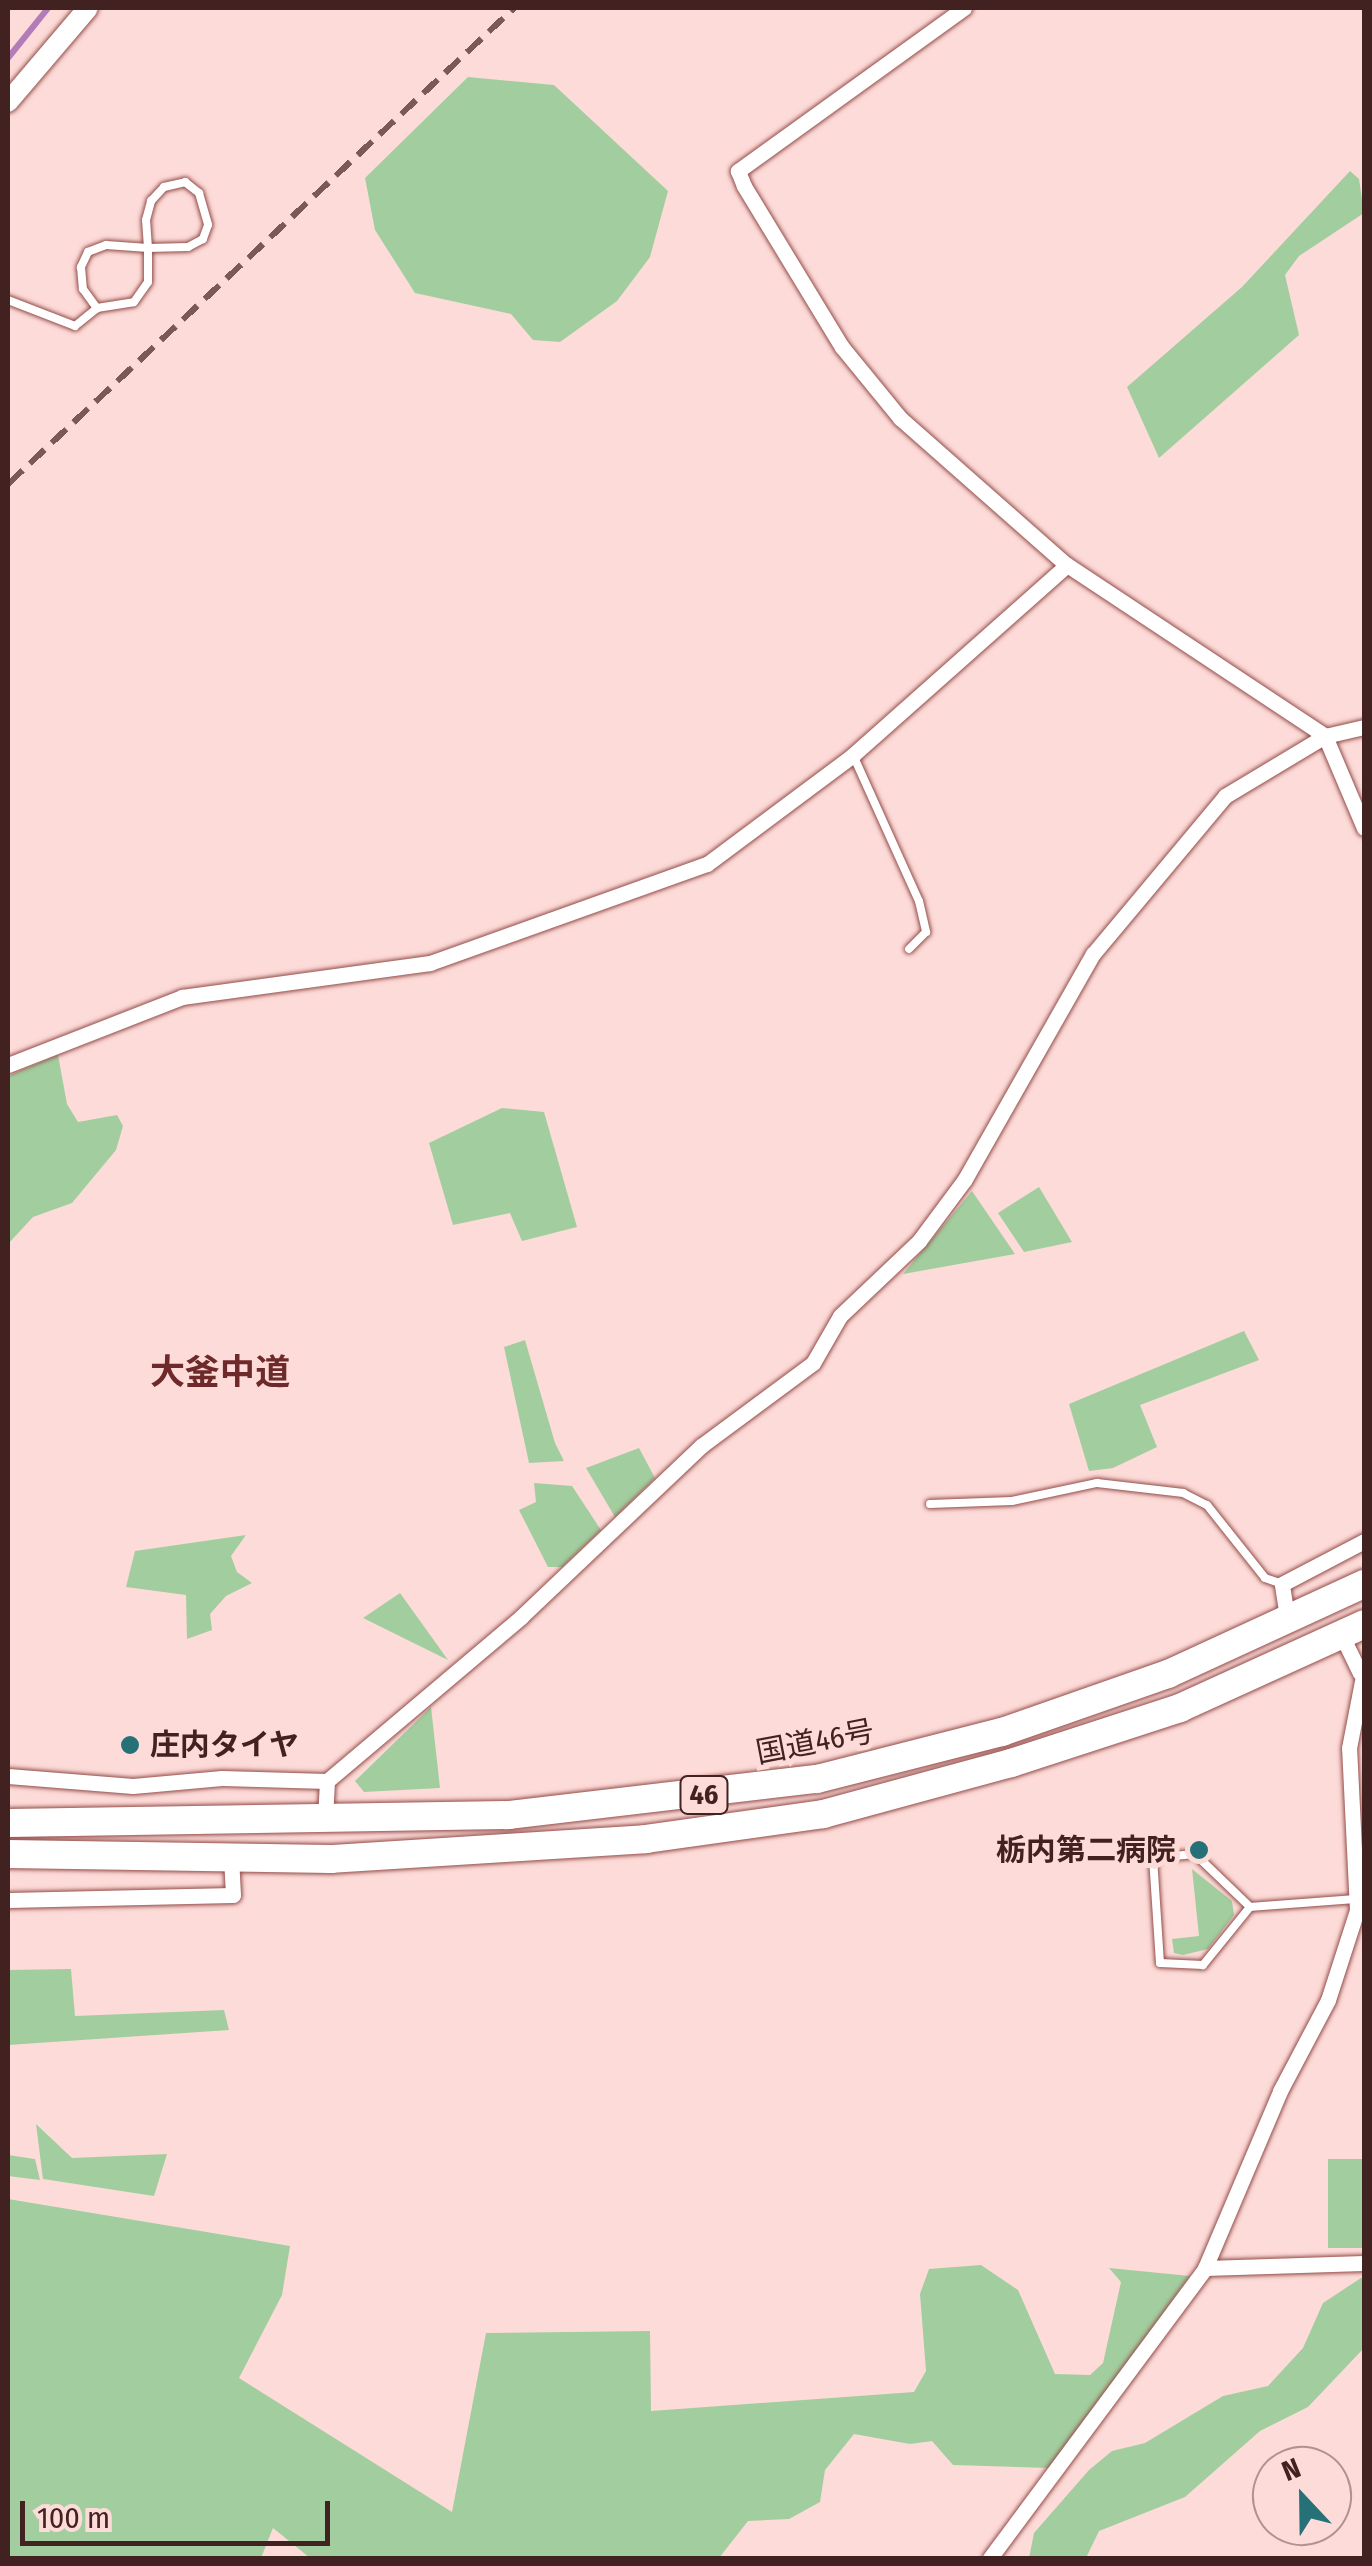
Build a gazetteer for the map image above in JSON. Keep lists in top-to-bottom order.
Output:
{
  "streets": {
    "highway": ["国道46号", "46"]
  },
  "districts": ["大釜中道"],
  "places": ["庄内タイヤ", "栃内第二病院"],
  "scale_bar": "100 m",
  "north": "top"
}
